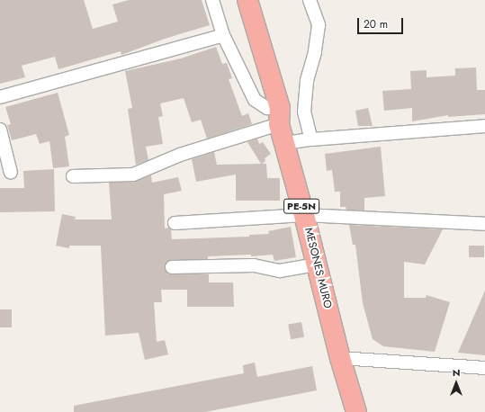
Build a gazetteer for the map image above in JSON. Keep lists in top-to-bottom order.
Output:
{
  "streets": {
    "highway": ["PE-5N", "MESONES MURO"]
  },
  "scale_bar": "20 m",
  "north": "top"
}
